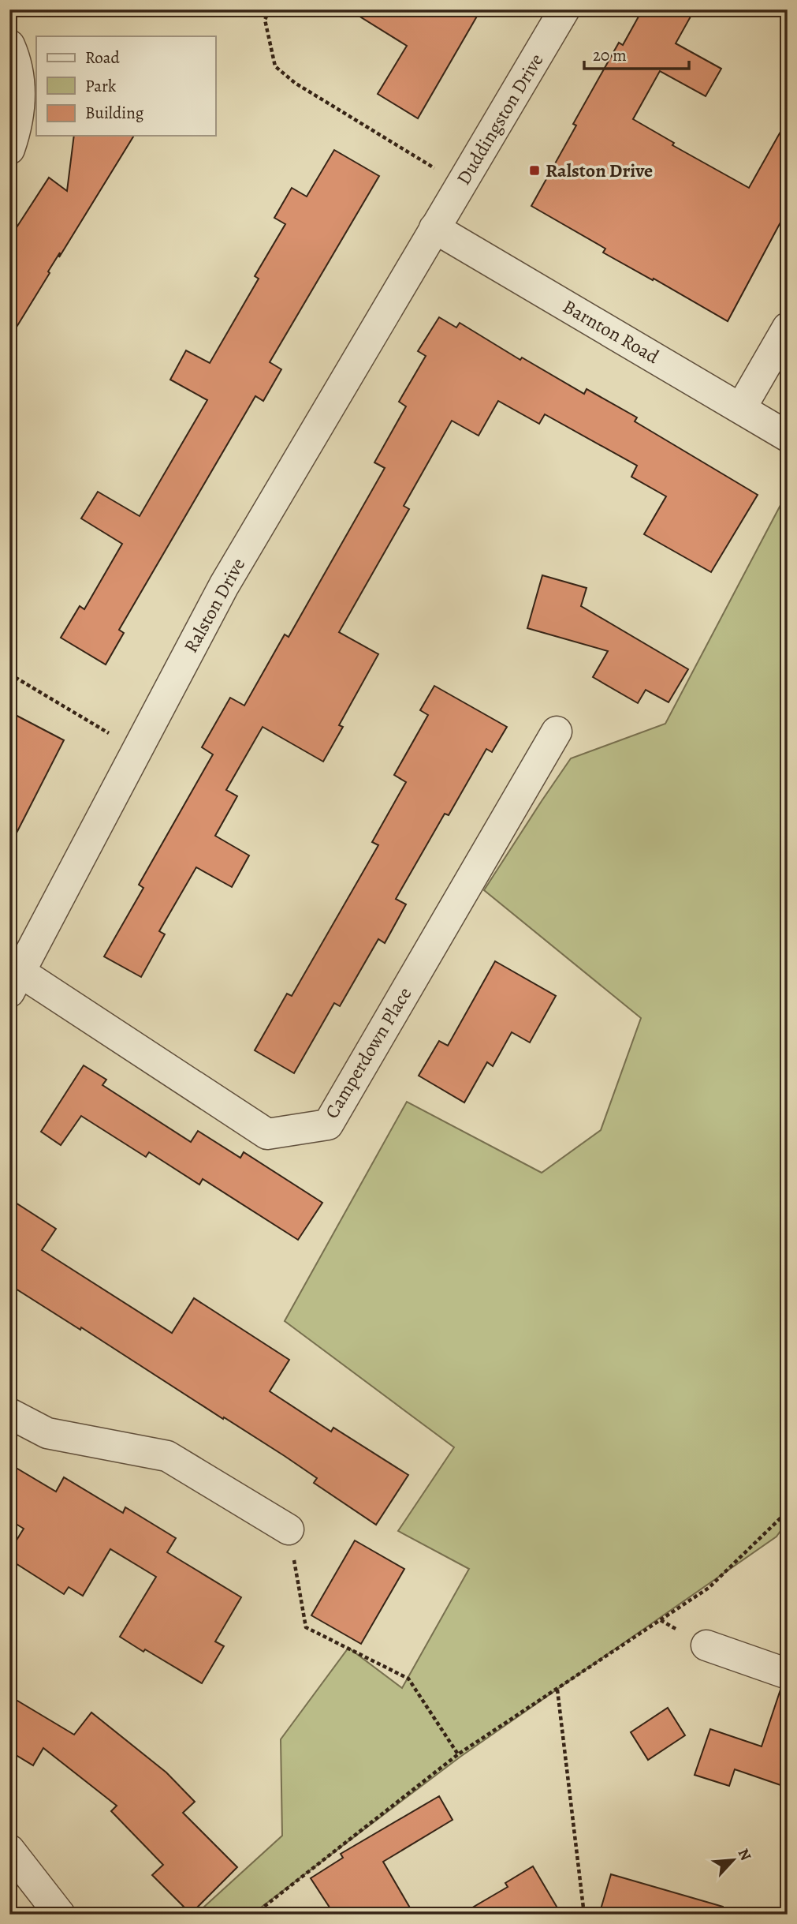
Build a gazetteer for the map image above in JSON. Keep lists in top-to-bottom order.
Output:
{
  "streets": {
    "street": [
      "Duddingston Drive",
      "Barnton Road",
      "Ralston Drive",
      "Camperdown Place"
    ]
  },
  "crossings": [
    ["Duddingston Drive", "Barnton Road"],
    ["Duddingston Drive", "Ralston Drive"],
    ["Barnton Road", "Ralston Drive"],
    ["Ralston Drive", "Camperdown Place"]
  ],
  "places": {
    "transit": ["Ralston Drive"]
  },
  "legend": ["Road", "Park", "Building"],
  "scale_bar": "20 m",
  "north": "top right"
}
